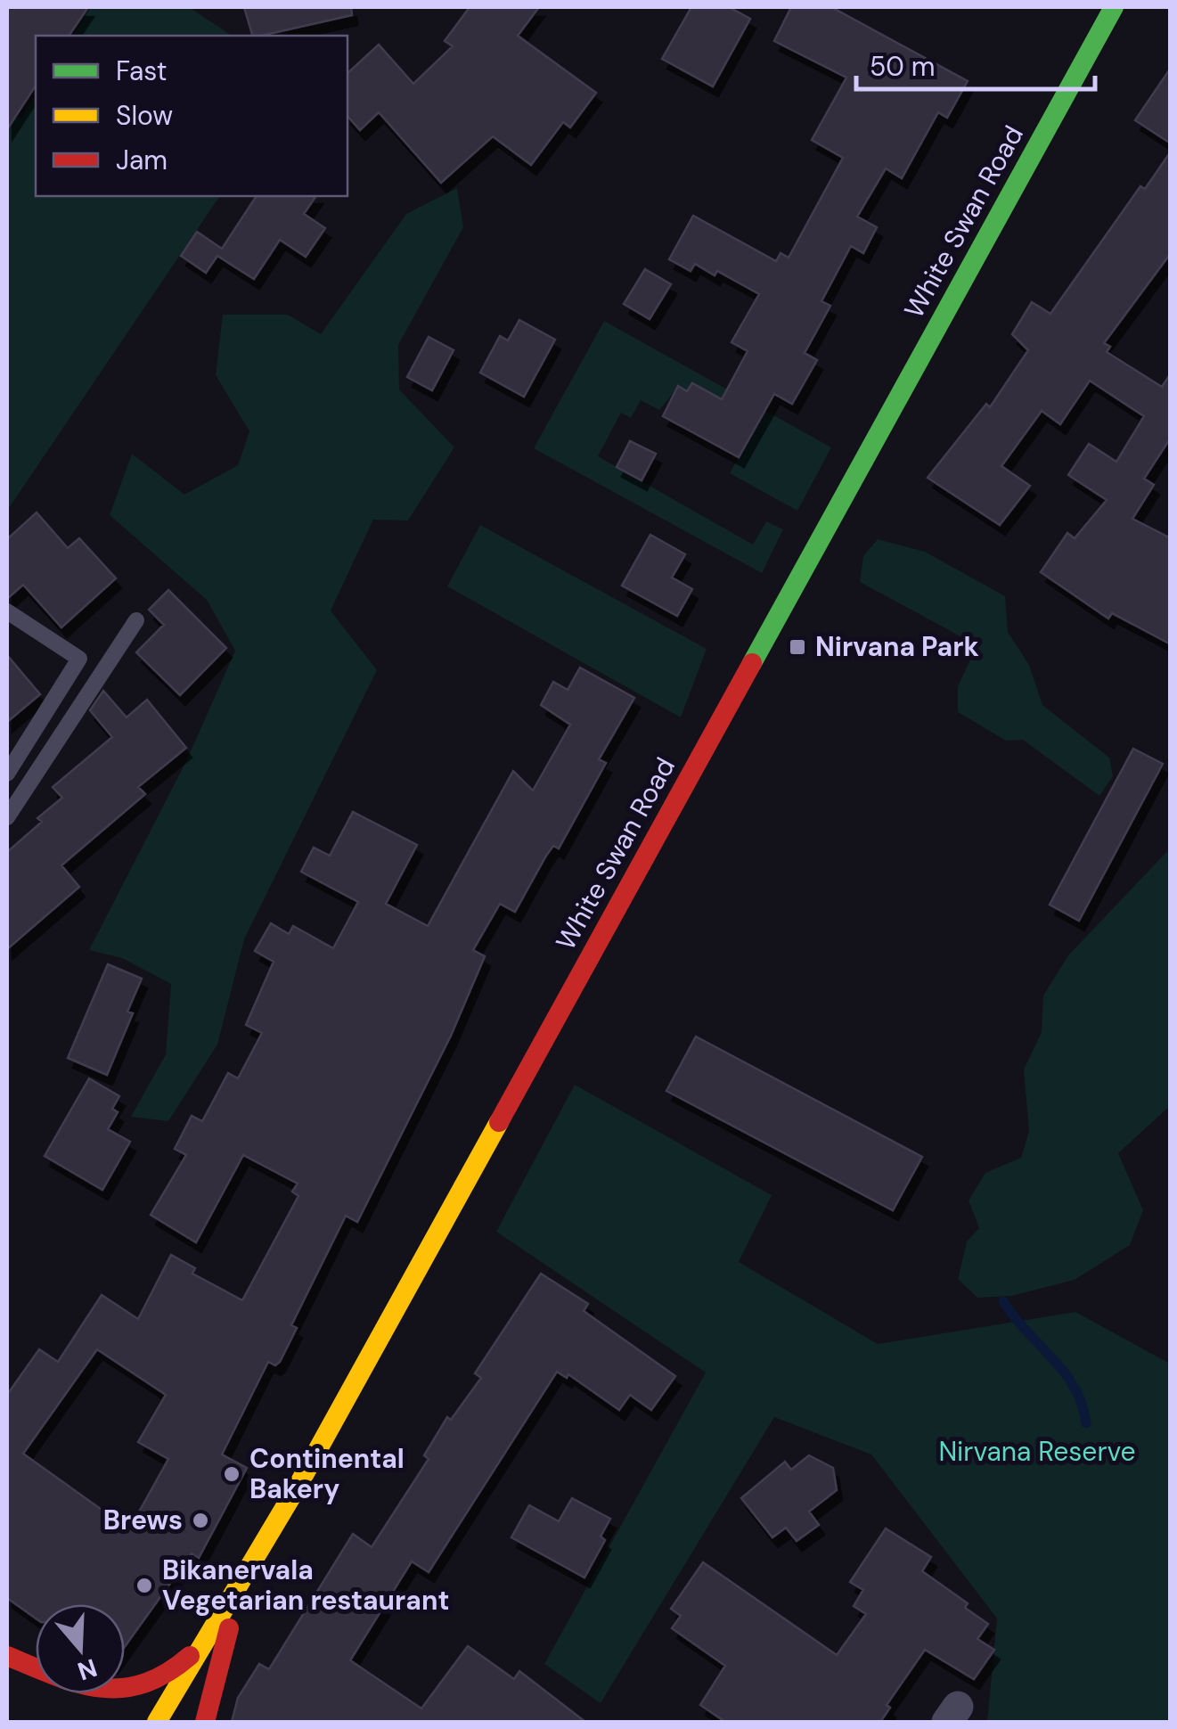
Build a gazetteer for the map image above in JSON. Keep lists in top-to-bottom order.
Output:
{
  "streets": {
    "main road": ["White Swan Road"]
  },
  "parks": ["Nirvana Reserve"],
  "places": {
    "transit": ["Nirvana Park"],
    "other": ["Continental Bakery", "Brews", "Bikanervala Vegetarian restaurant"]
  },
  "legend": ["Fast", "Slow", "Jam"],
  "scale_bar": "50 m",
  "north": "bottom"
}
